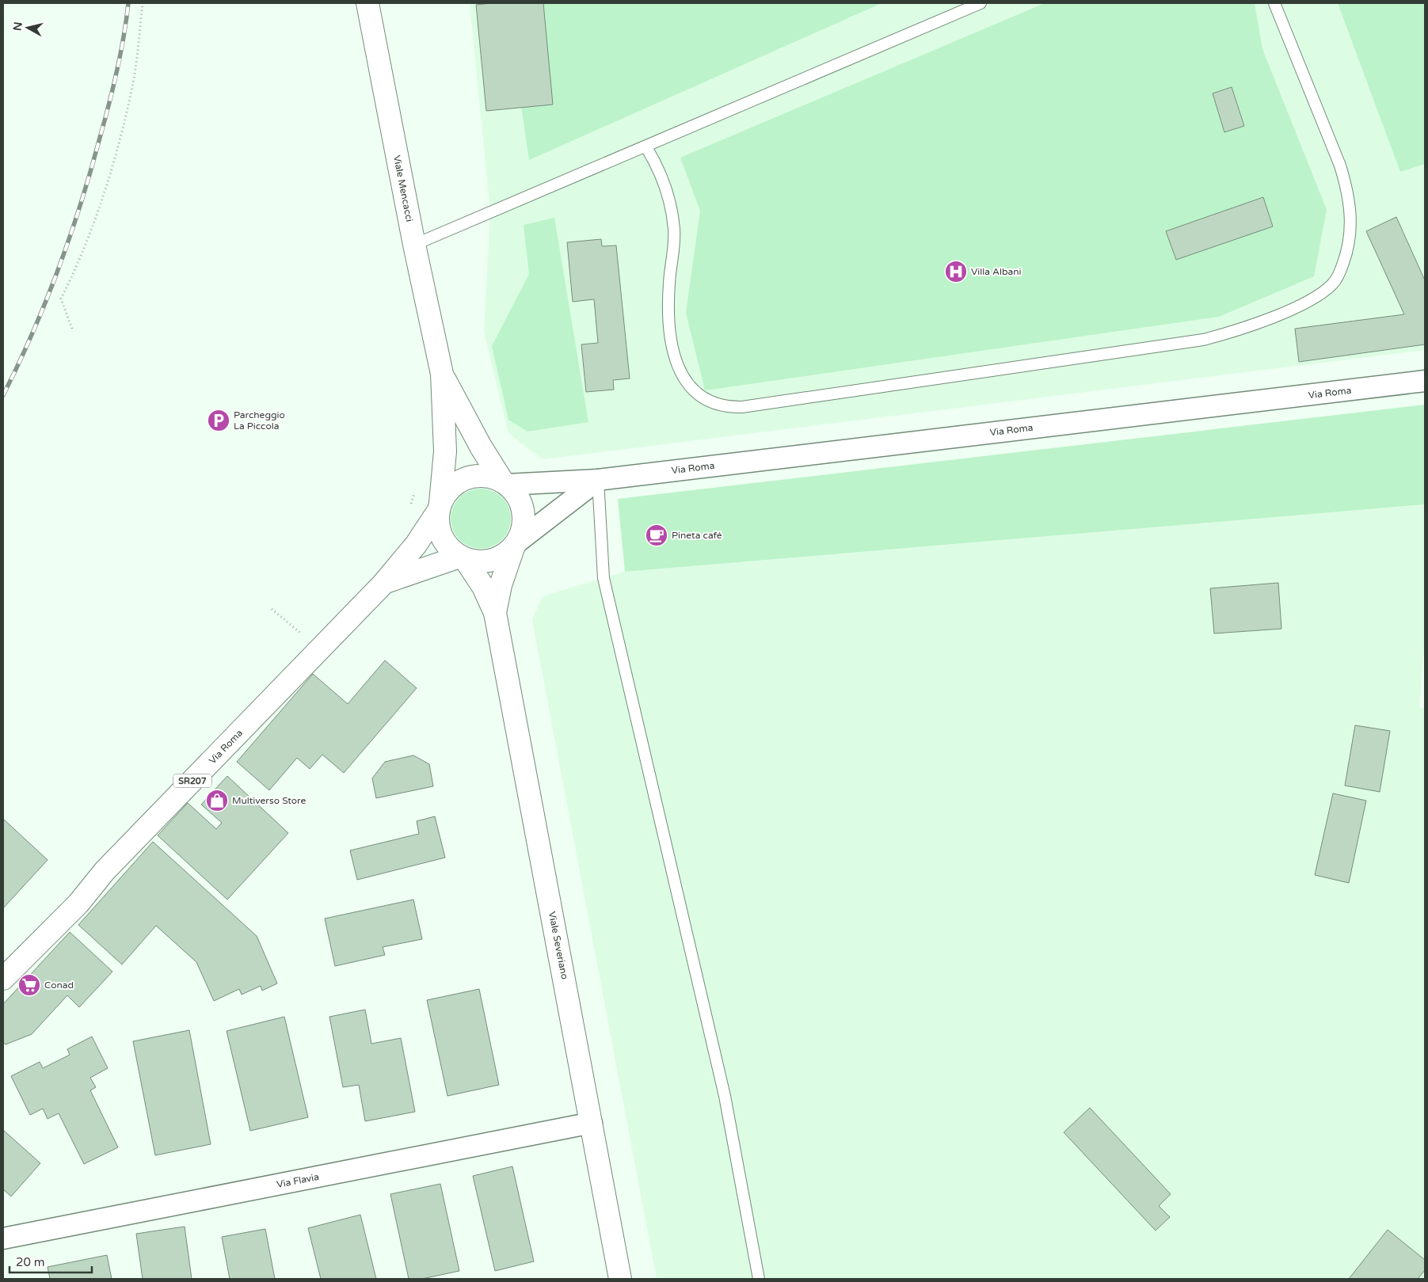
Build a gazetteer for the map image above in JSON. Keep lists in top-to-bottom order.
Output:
{
  "streets": {
    "main road": [
      "Viale Mencacci",
      "Via Roma",
      "SR207",
      "Viale Severiano"
    ],
    "street": ["Via Flavia"]
  },
  "crossings": [
    ["Viale Mencacci", "Via Roma"],
    ["Viale Mencacci", "Viale Severiano"],
    ["Via Roma", "Viale Severiano"],
    ["Viale Severiano", "Via Flavia"]
  ],
  "places": {
    "hospital": ["Villa Albani"],
    "parking": ["Parcheggio La Piccola"],
    "cafe": ["Pineta café"],
    "shop": ["Multiverso Store"],
    "supermarket": ["Conad"]
  },
  "scale_bar": "20 m",
  "north": "left"
}
